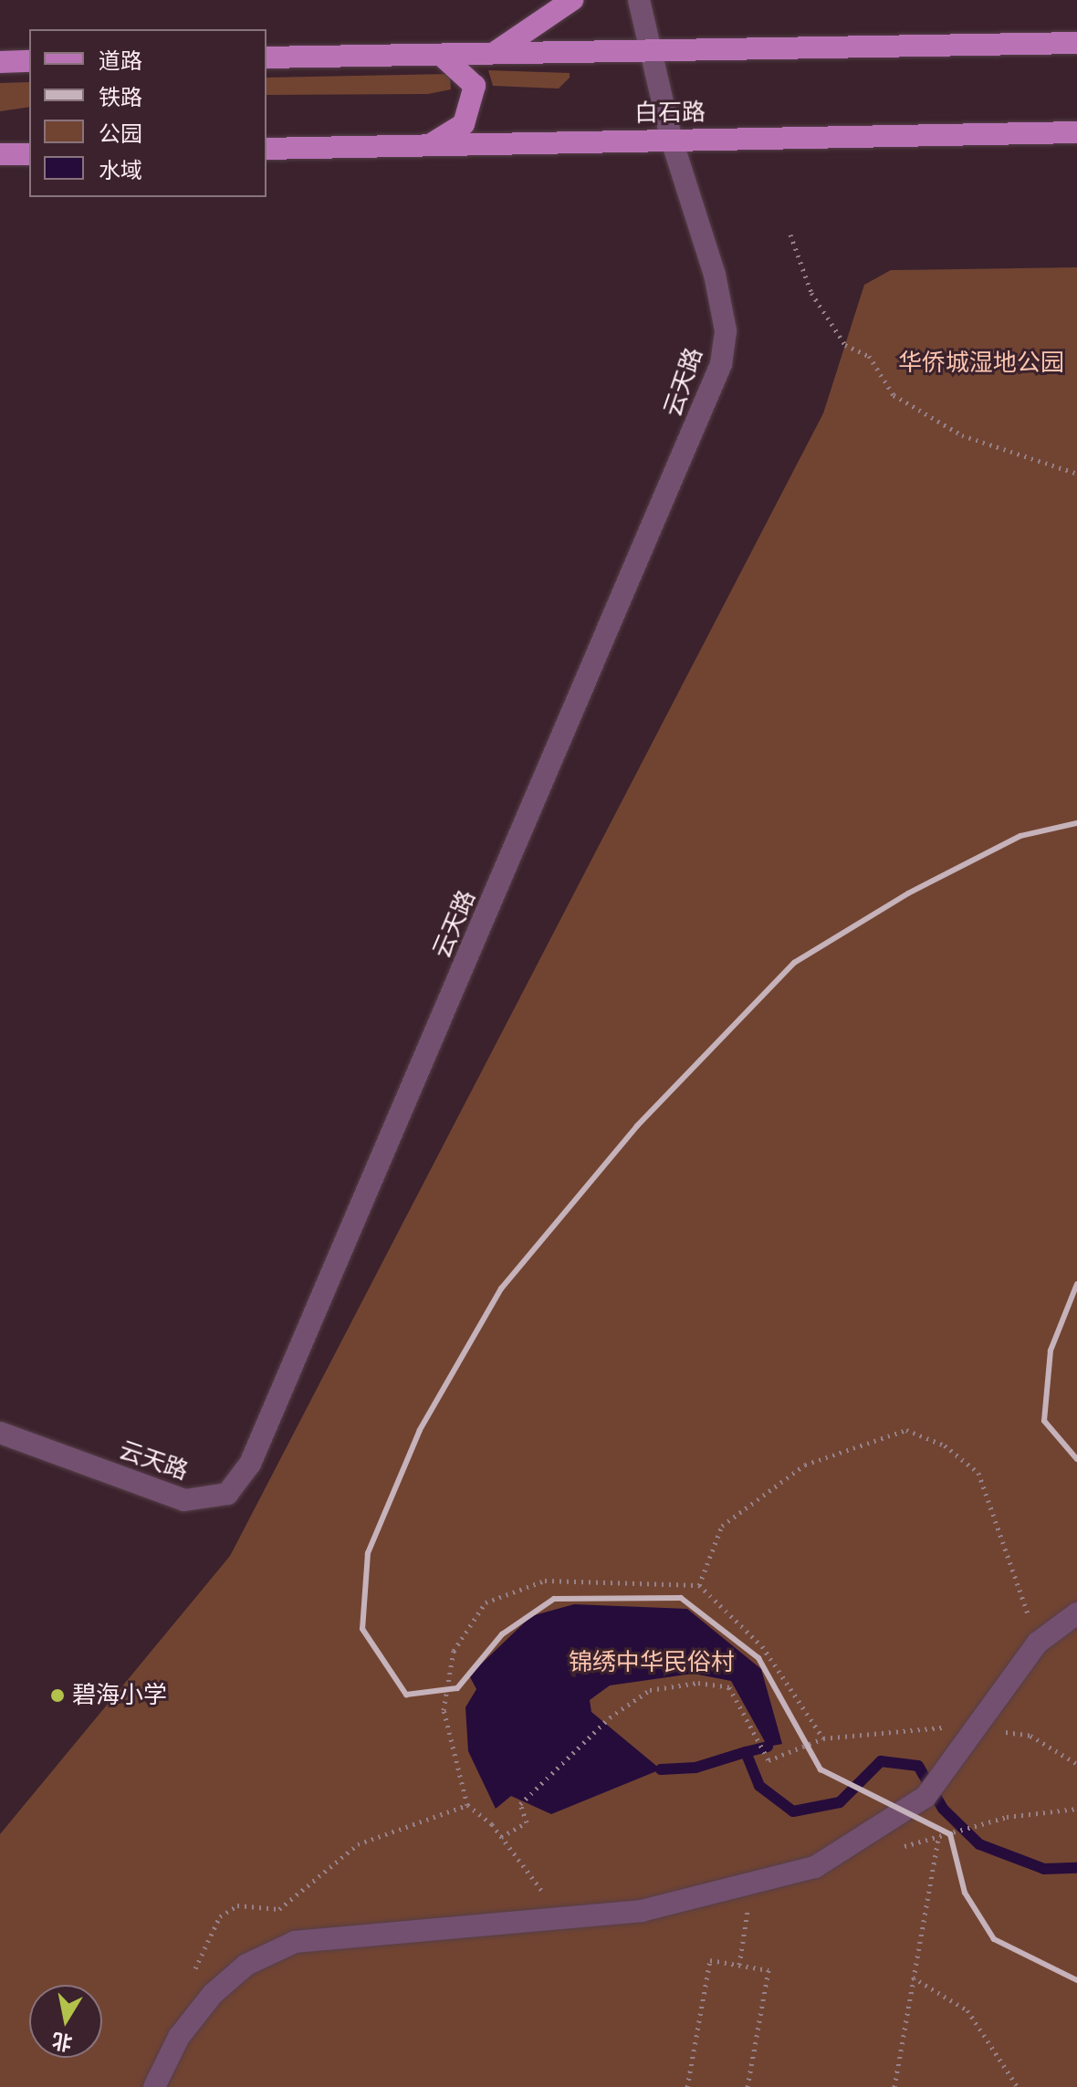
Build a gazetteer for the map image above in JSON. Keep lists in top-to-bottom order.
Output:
{
  "streets": {
    "main road": ["白石路"],
    "street": ["云天路"]
  },
  "crossings": [
    ["白石路", "云天路"]
  ],
  "parks": ["华侨城湿地公园", "锦绣中华民俗村"],
  "places": ["碧海小学"],
  "legend": [
    "道路",
    "铁路",
    "公园",
    "水域"
  ],
  "north": "bottom"
}
